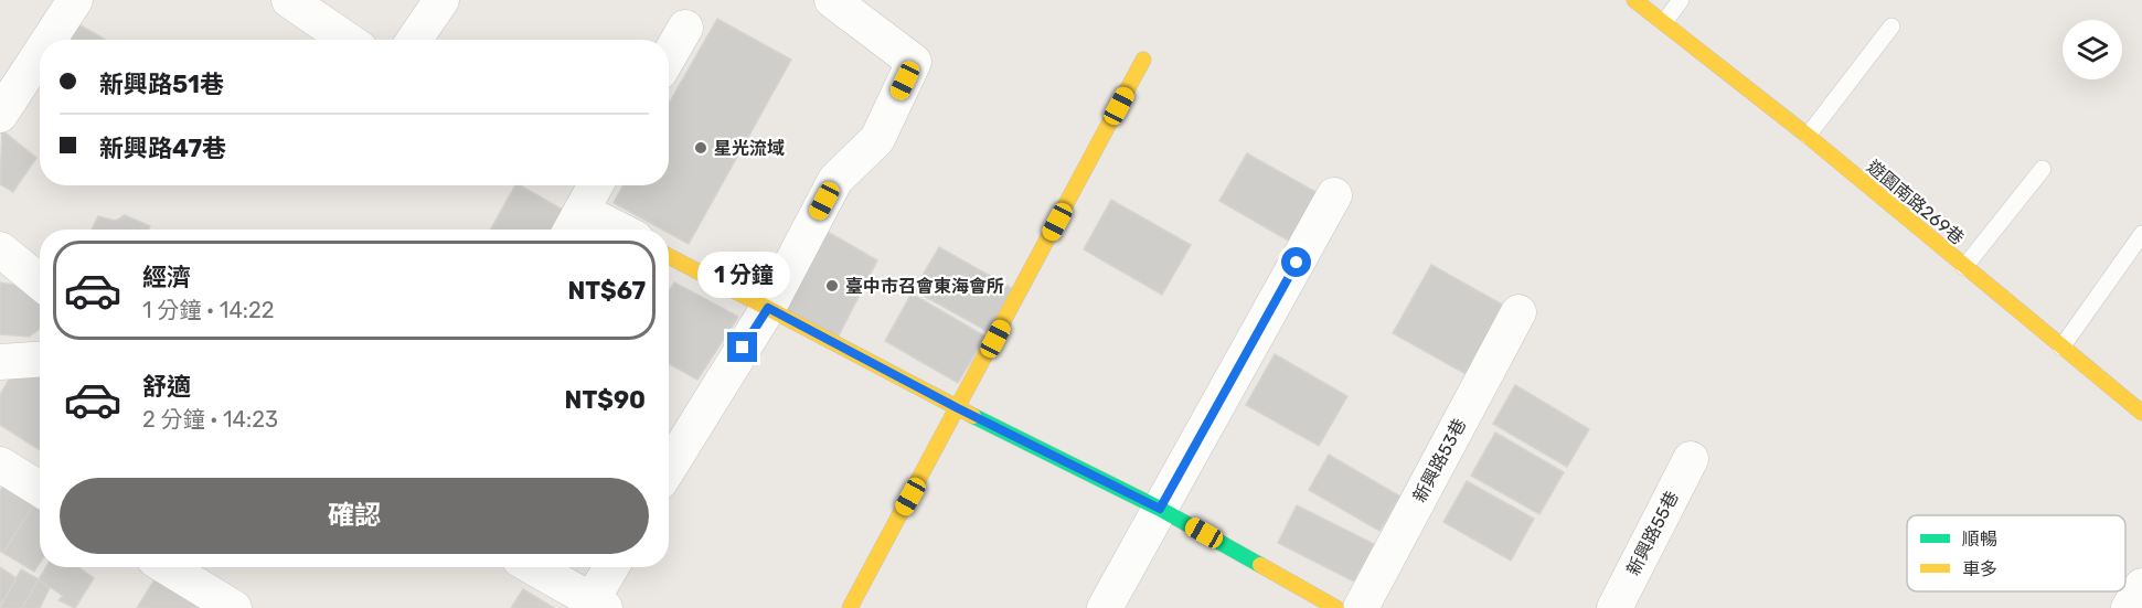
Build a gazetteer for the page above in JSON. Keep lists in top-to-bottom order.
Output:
{
  "streets": {
    "street": ["遊園南路269巷", "新興路53巷", "新興路55巷"]
  },
  "places": ["星光流域", "臺中市召會東海會所"],
  "legend": ["順暢", "車多"],
  "page": {
    "banner": ["新興路51巷", "新興路47巷"],
    "list": [
      {
        "name": "經濟",
        "note": "1 分鐘 · 14:22",
        "value": "NT$67"
      },
      {
        "name": "舒適",
        "note": "2 分鐘 · 14:23",
        "value": "NT$90"
      }
    ],
    "bubble": "1 分鐘",
    "buttons": "確認"
  }
}
